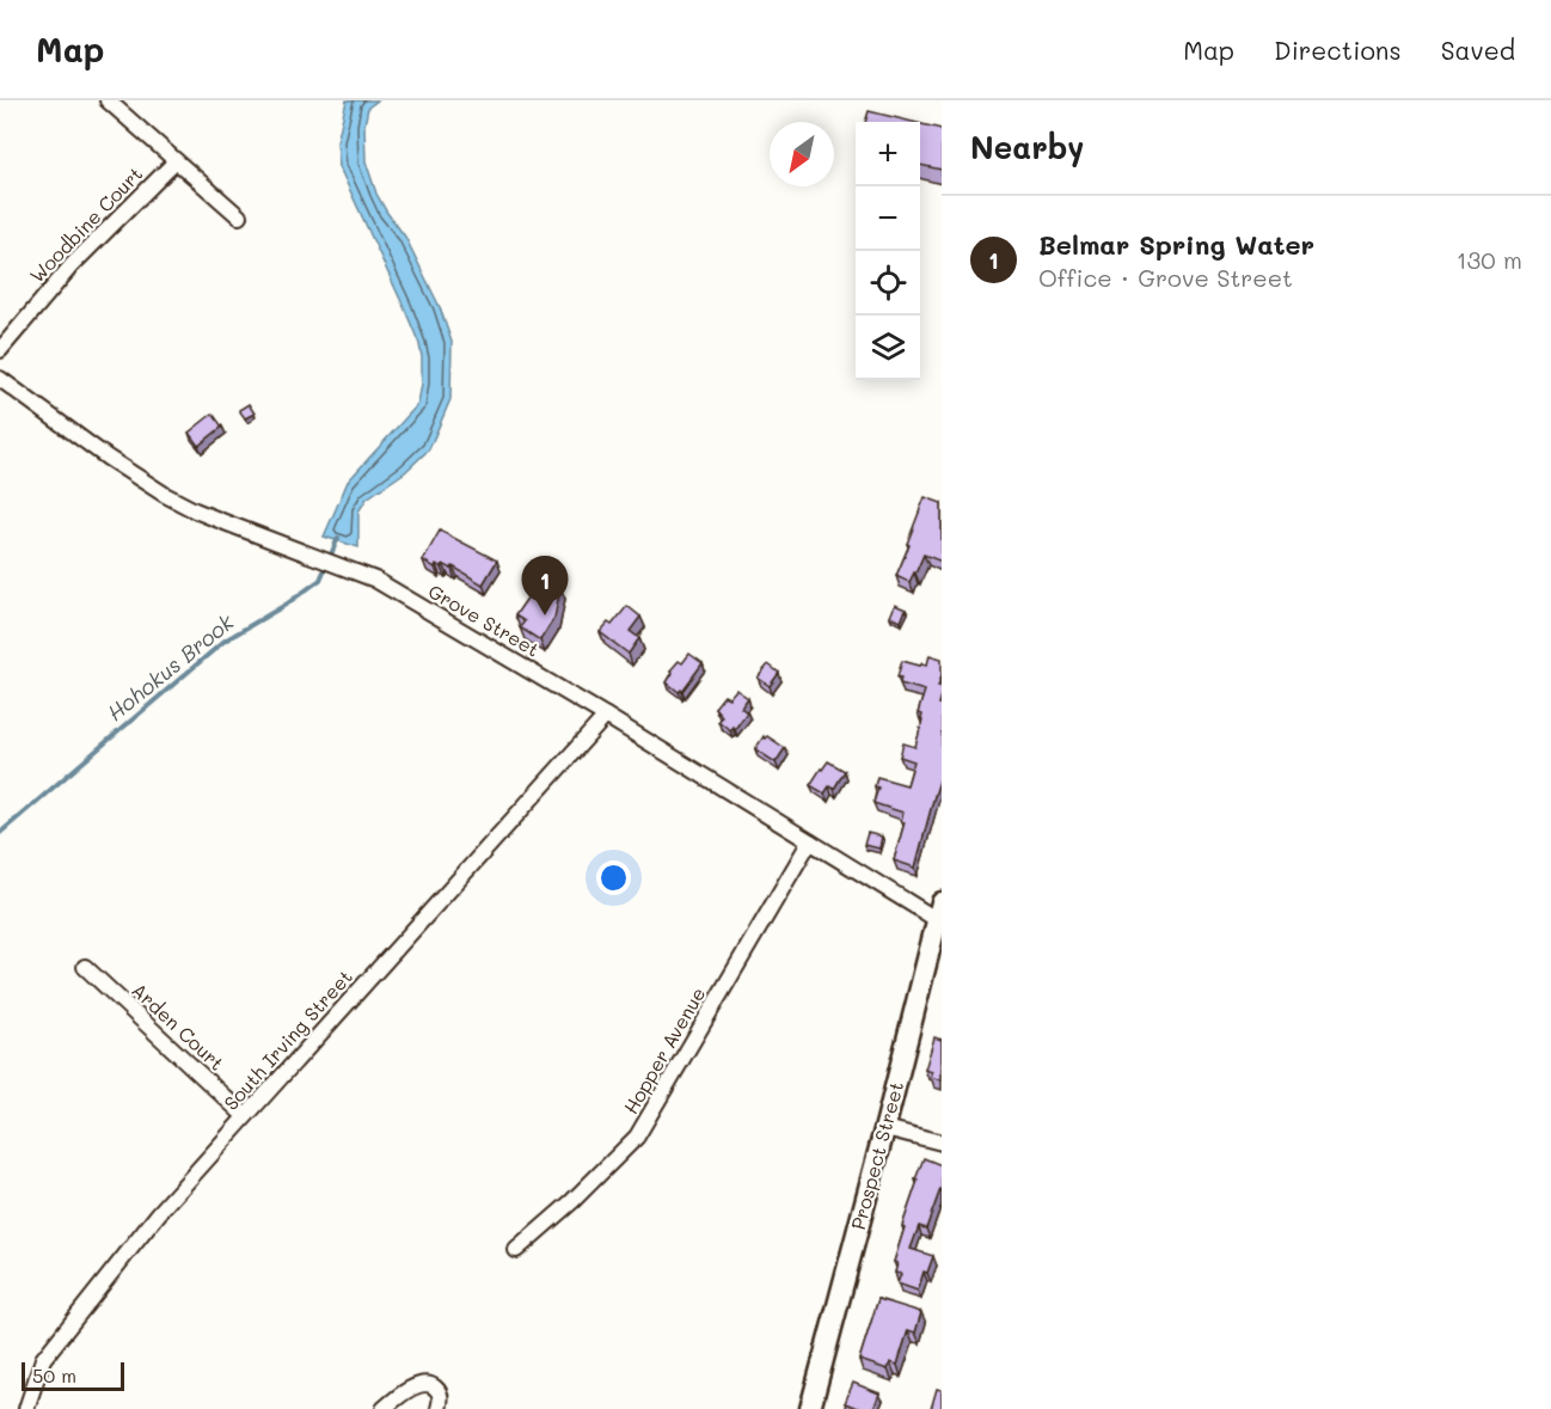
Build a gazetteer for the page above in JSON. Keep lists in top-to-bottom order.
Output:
{
  "streets": {
    "main road": ["Prospect Street"],
    "street": [
      "Woodbine Court",
      "Grove Street",
      "Arden Court",
      "South Irving Street",
      "Hopper Avenue"
    ]
  },
  "crossings": [
    ["Grove Street", "South Irving Street"],
    ["Grove Street", "Hopper Avenue"],
    ["Grove Street", "Prospect Street"],
    ["Arden Court", "South Irving Street"]
  ],
  "water": ["Hohokus Brook"],
  "scale_bar": "50 m",
  "north": "bottom left",
  "page": {
    "header": "Map",
    "nav": ["Map", "Directions", "Saved"],
    "heading": "Nearby",
    "map_buttons": ["+", "−"],
    "list": [
      {
        "mark": "1",
        "name": "Belmar Spring Water",
        "note": "Office · Grove Street",
        "value": "130 m"
      }
    ],
    "pins": "1",
    "scale": "50 m"
  }
}
